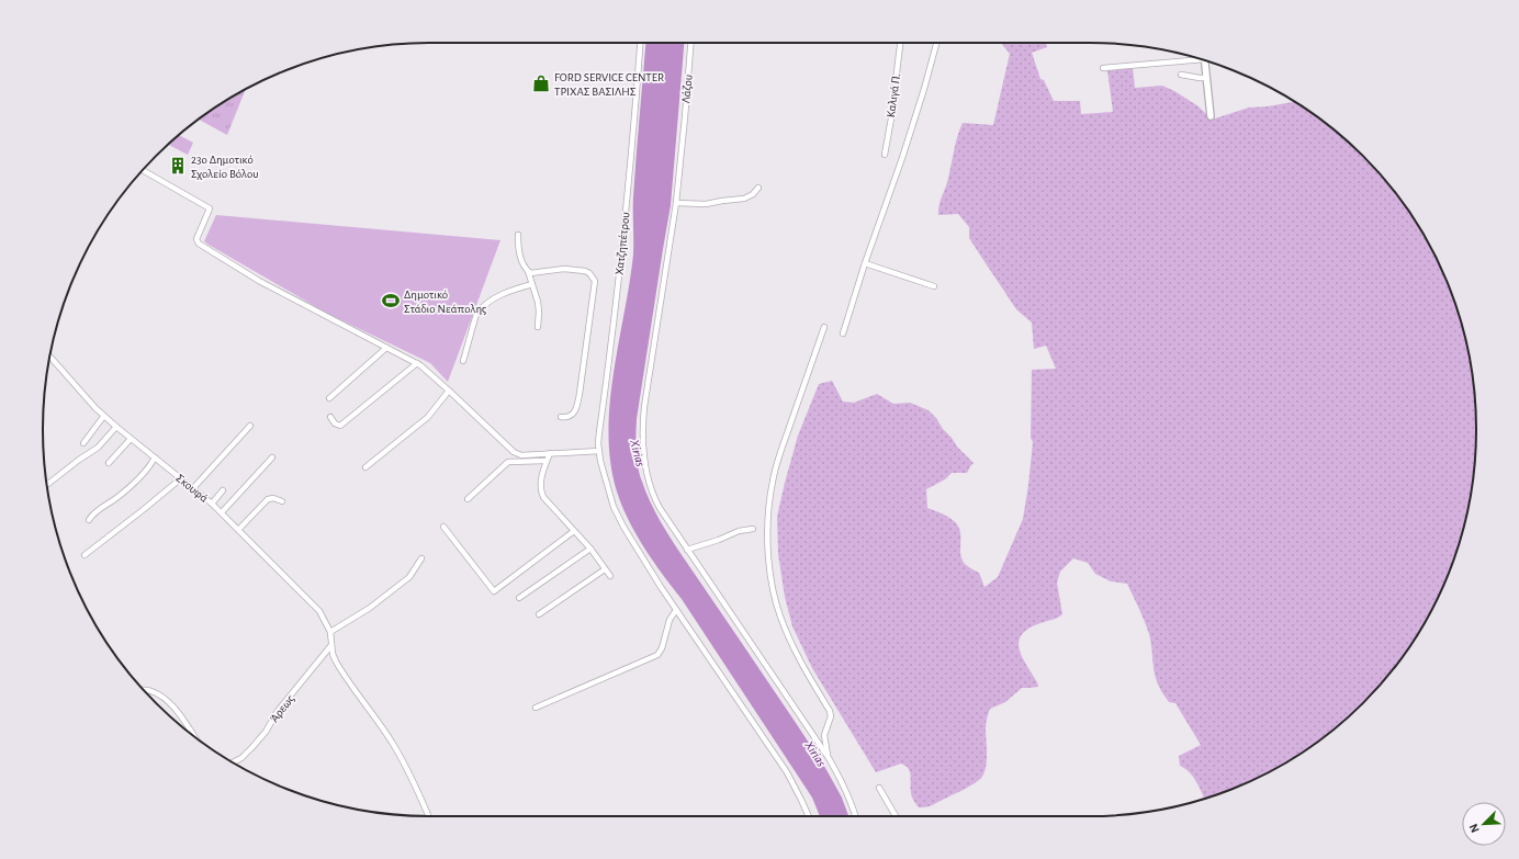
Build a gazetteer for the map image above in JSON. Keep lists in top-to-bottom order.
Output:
{
  "streets": {
    "street": [
      "Λάζου",
      "Καλιγά Π.",
      "Χατζηπέτρου",
      "Σκουφά",
      "Άρεως"
    ]
  },
  "water": ["Xirias"],
  "places": {
    "shop": ["FORD SERVICE CENTER ΤΡΙΧΑΣ ΒΑΣΙΛΗΣ"],
    "building": ["23ο Δημοτικό Σχολείο Βόλου"],
    "sports": ["Δημοτικό Στάδιο Νεάπολης"]
  },
  "north": "bottom left"
}
